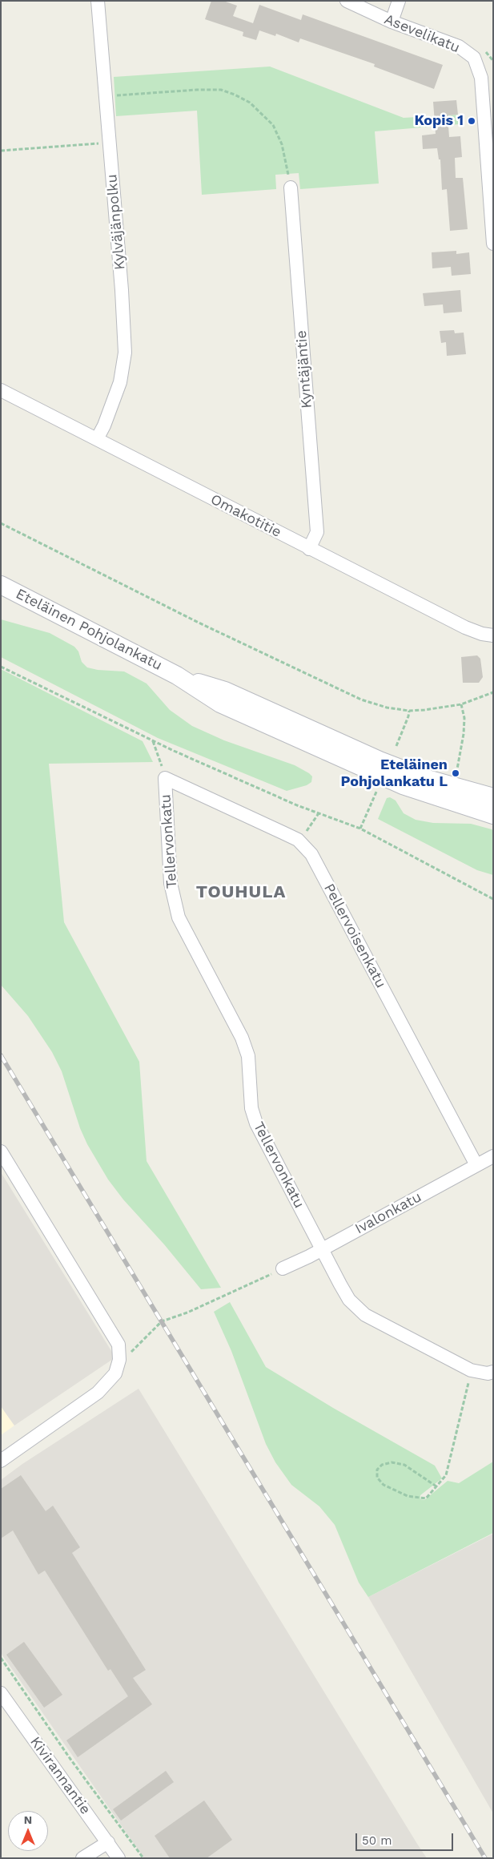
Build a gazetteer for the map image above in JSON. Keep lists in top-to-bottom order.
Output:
{
  "streets": {
    "main road": ["Eteläinen Pohjolankatu"],
    "street": [
      "Asevelikatu",
      "Kylväjänpolku",
      "Kyntäjäntie",
      "Omakotitie",
      "Tellervonkatu",
      "Pellervoisenkatu",
      "Ivalonkatu",
      "Kivirannantie"
    ]
  },
  "crossings": [
    ["Kylväjänpolku", "Omakotitie"],
    ["Kyntäjäntie", "Omakotitie"],
    ["Tellervonkatu", "Pellervoisenkatu"],
    ["Tellervonkatu", "Ivalonkatu"],
    ["Pellervoisenkatu", "Ivalonkatu"]
  ],
  "districts": ["TOUHULA"],
  "places": ["Kopis 1", "Eteläinen Pohjolankatu L"],
  "scale_bar": "50 m",
  "north": "top"
}
